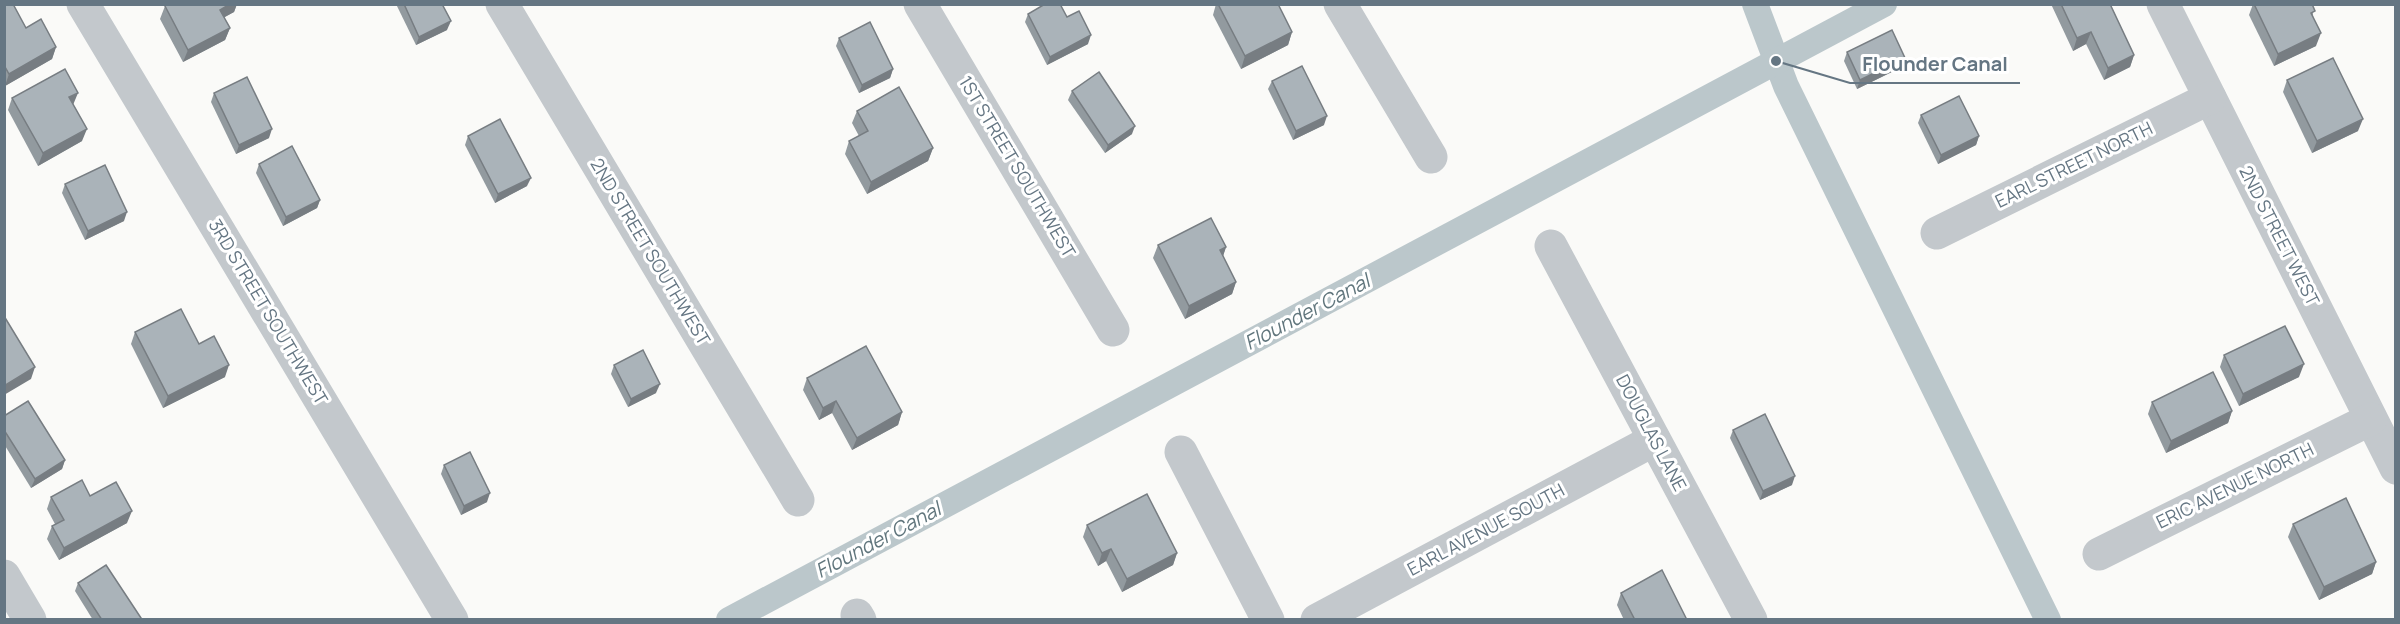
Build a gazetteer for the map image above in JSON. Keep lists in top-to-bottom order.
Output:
{
  "streets": {
    "street": [
      "EARL STREET NORTH",
      "1ST STREET SOUTHWEST",
      "2ND STREET WEST",
      "2ND STREET SOUTHWEST",
      "3RD STREET SOUTHWEST",
      "DOUGLAS LANE",
      "ERIC AVENUE NORTH",
      "EARL AVENUE SOUTH"
    ]
  },
  "crossings": [
    ["EARL STREET NORTH", "2ND STREET WEST"],
    ["2ND STREET WEST", "ERIC AVENUE NORTH"],
    ["DOUGLAS LANE", "EARL AVENUE SOUTH"]
  ],
  "water": ["Flounder Canal"],
  "places": ["Flounder Canal"]
}
